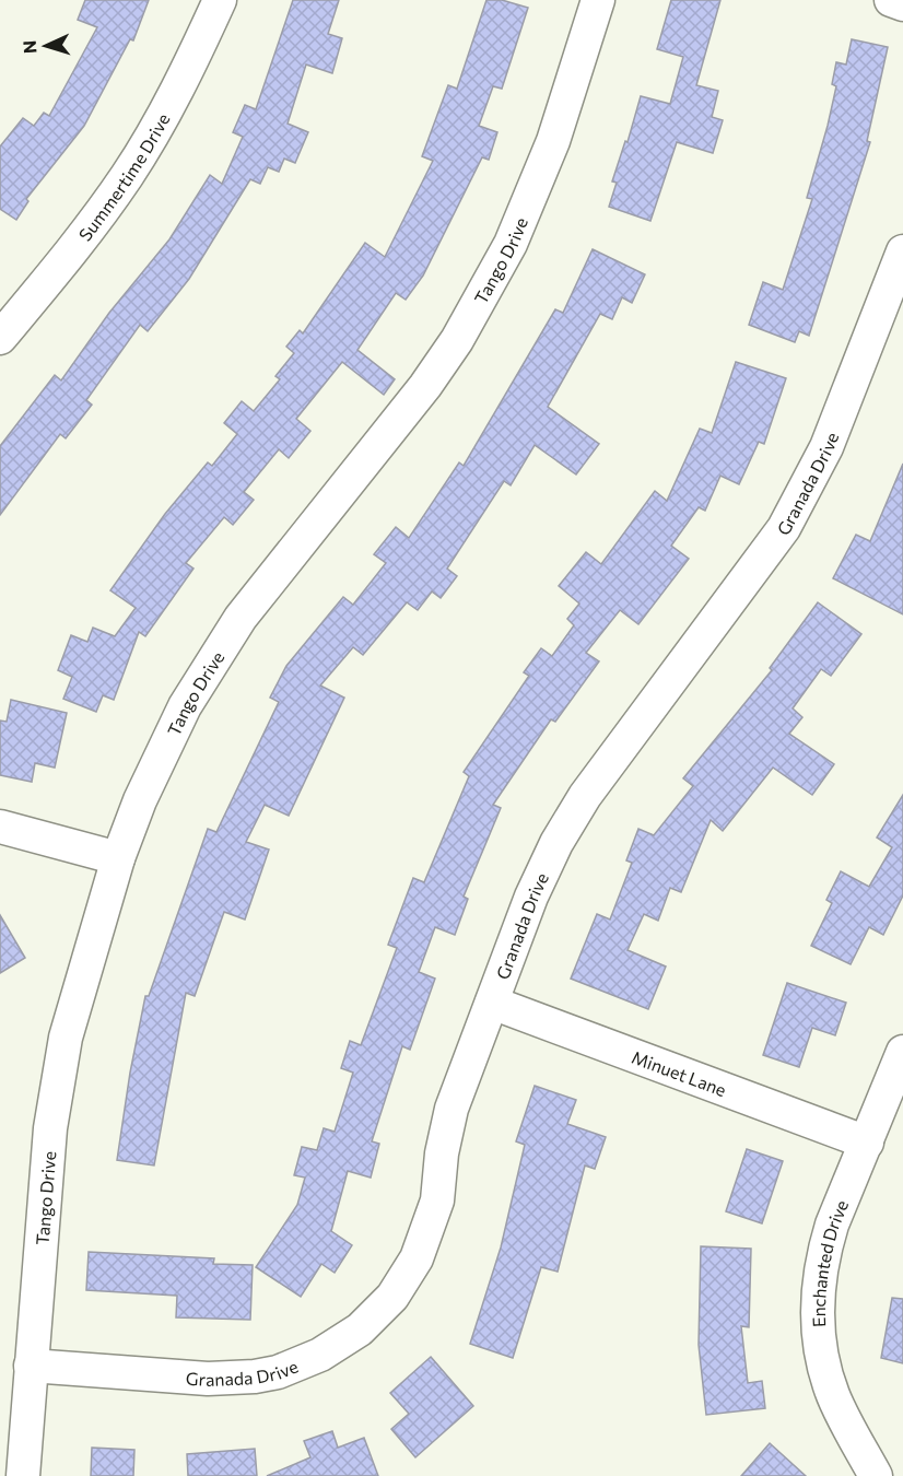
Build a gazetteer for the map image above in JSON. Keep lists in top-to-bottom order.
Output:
{
  "streets": {
    "street": [
      "Summertime Drive",
      "Tango Drive",
      "Granada Drive",
      "Minuet Lane",
      "Enchanted Drive"
    ]
  },
  "crossings": [
    ["Tango Drive", "Granada Drive"],
    ["Granada Drive", "Minuet Lane"],
    ["Minuet Lane", "Enchanted Drive"]
  ],
  "north": "left"
}
